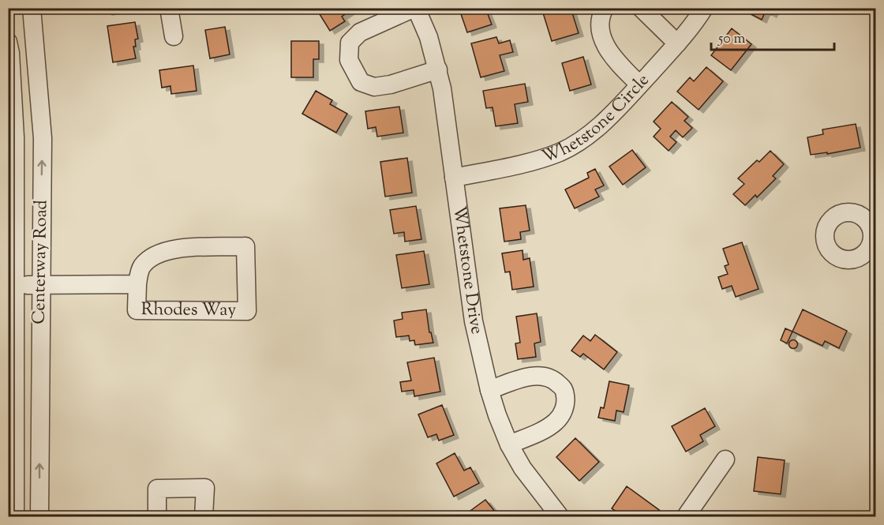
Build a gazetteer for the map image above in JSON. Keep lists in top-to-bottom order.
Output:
{
  "streets": {
    "street": [
      "Whetstone Circle",
      "Centerway Road",
      "Whetstone Drive",
      "Rhodes Way"
    ]
  },
  "crossings": [
    ["Whetstone Circle", "Whetstone Drive"],
    ["Centerway Road", "Rhodes Way"]
  ],
  "scale_bar": "50 m"
}
